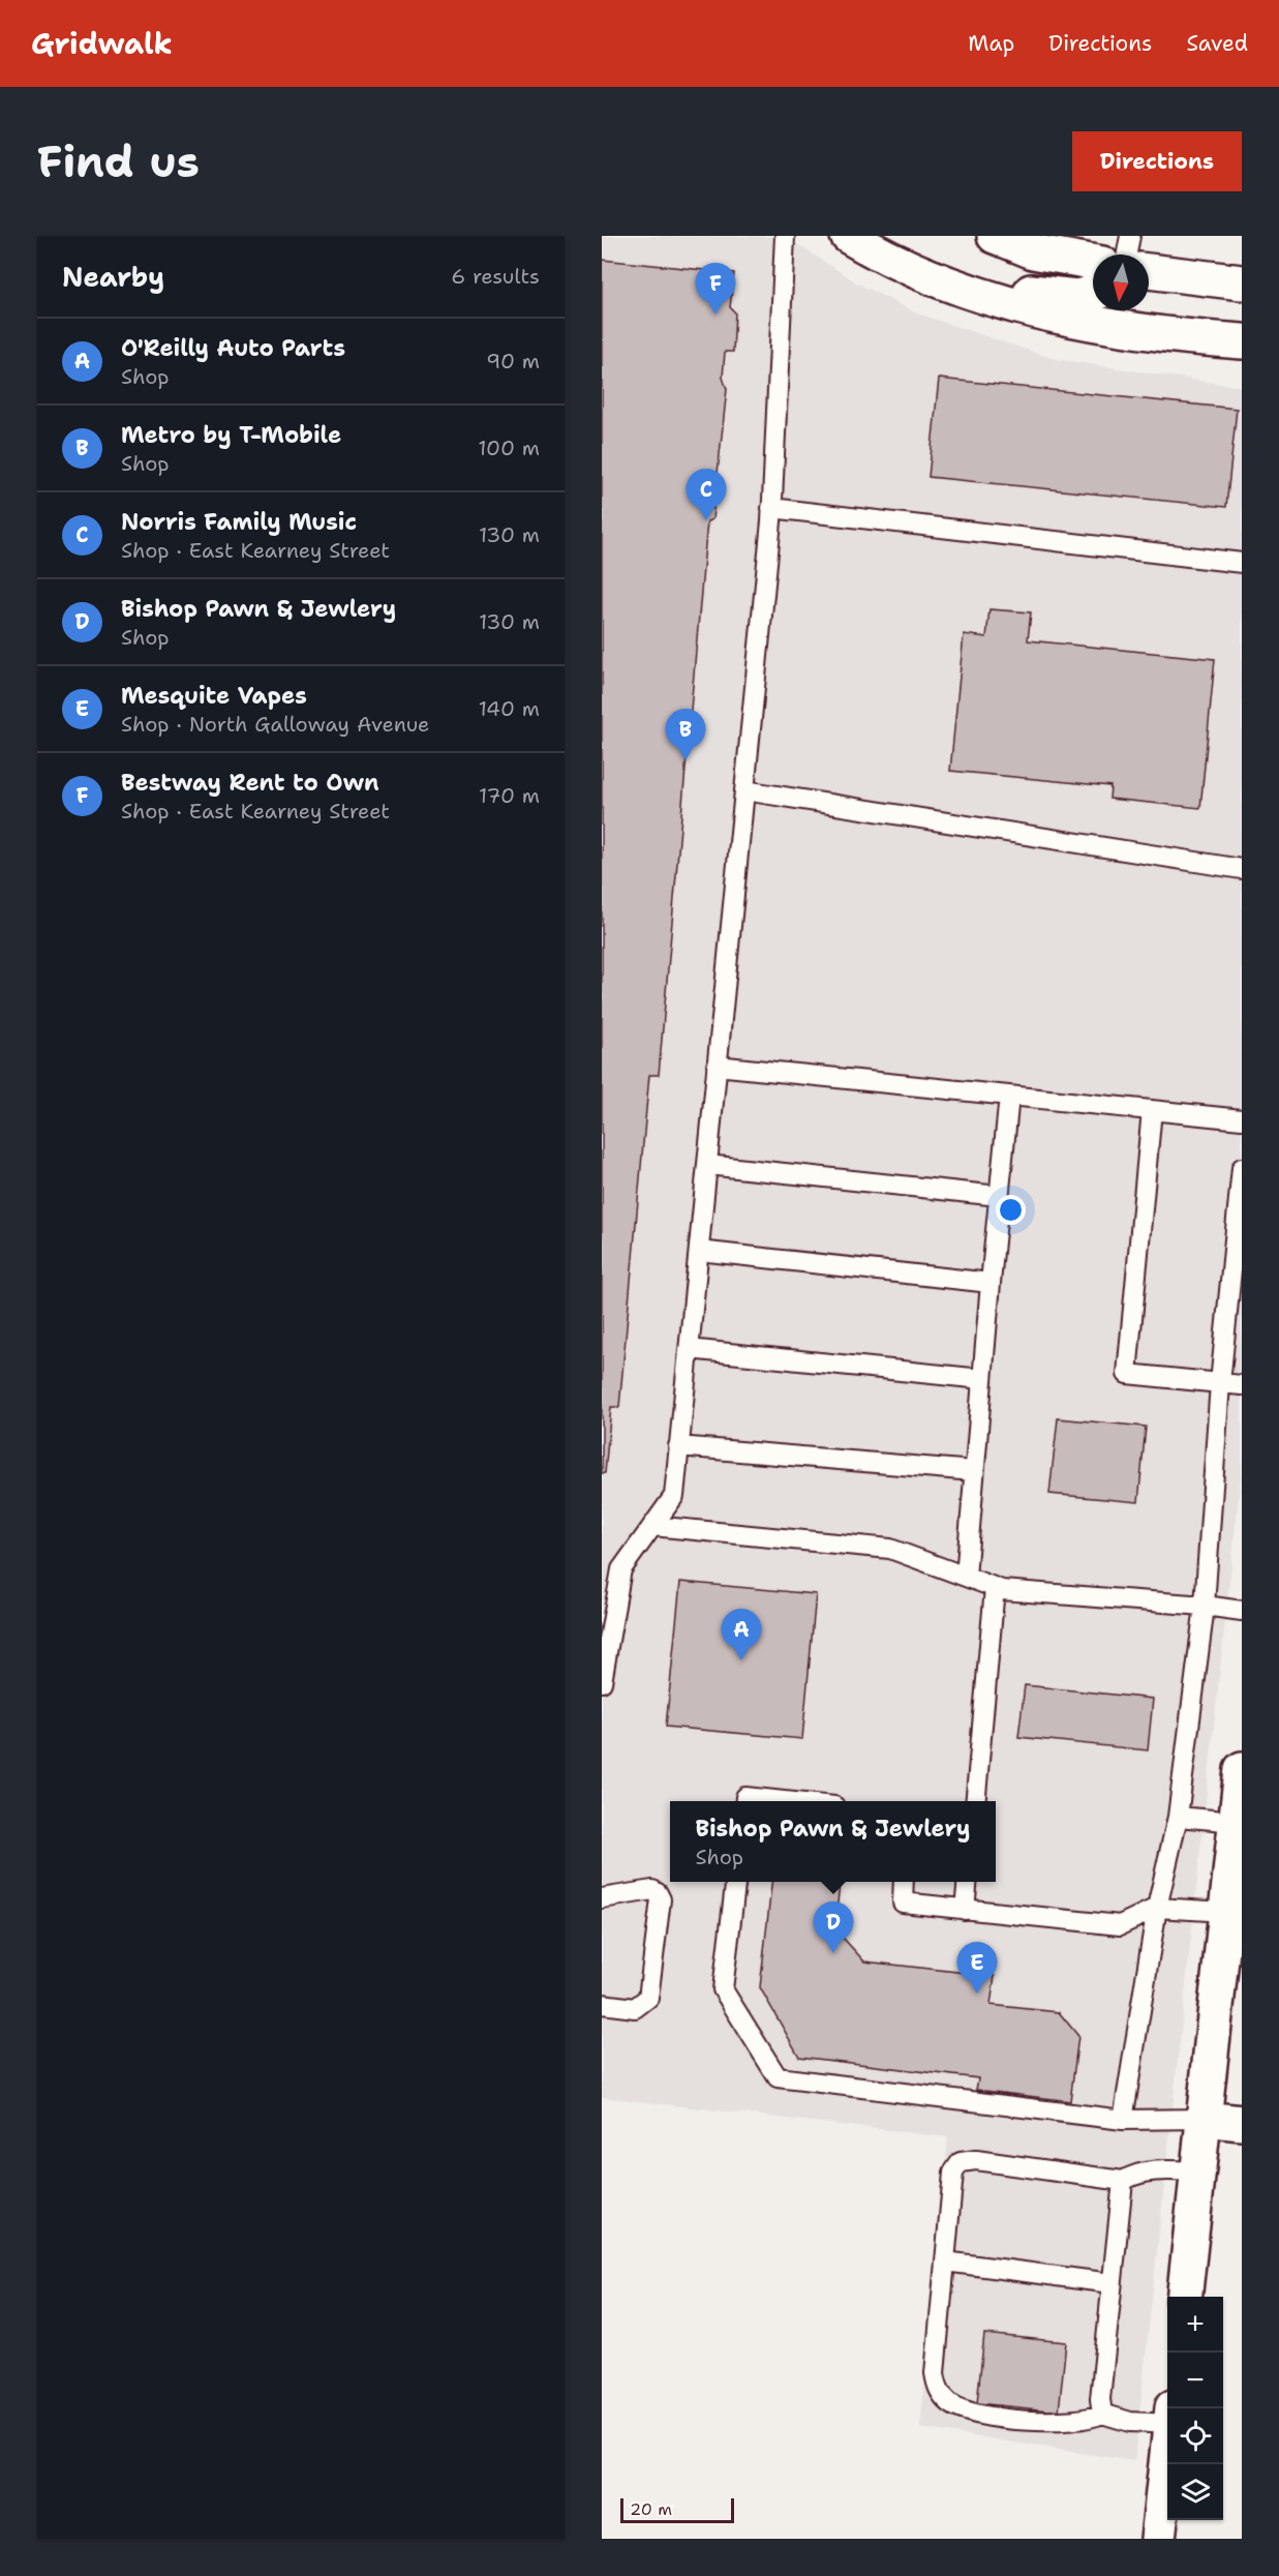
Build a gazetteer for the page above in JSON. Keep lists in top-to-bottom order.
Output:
{
  "scale_bar": "20 m",
  "north": "bottom",
  "page": {
    "header": "Gridwalk",
    "nav": ["Map", "Directions", "Saved"],
    "buttons": "Directions",
    "title": "Find us",
    "heading": ["Nearby", "6 results"],
    "pins": [
      "F",
      "C",
      "B",
      "A",
      "D",
      "E"
    ],
    "list": [
      {
        "mark": "A",
        "name": "O'Reilly Auto Parts",
        "note": "Shop",
        "value": "90 m"
      },
      {
        "mark": "B",
        "name": "Metro by T-Mobile",
        "note": "Shop",
        "value": "100 m"
      },
      {
        "mark": "C",
        "name": "Norris Family Music",
        "note": "Shop · East Kearney Street",
        "value": "130 m"
      },
      {
        "mark": "D",
        "name": "Bishop Pawn & Jewlery",
        "note": "Shop",
        "value": "130 m"
      },
      {
        "mark": "E",
        "name": "Mesquite Vapes",
        "note": "Shop · North Galloway Avenue",
        "value": "140 m"
      },
      {
        "mark": "F",
        "name": "Bestway Rent to Own",
        "note": "Shop · East Kearney Street",
        "value": "170 m"
      }
    ],
    "popup": ["Bishop Pawn & Jewlery", "Shop"],
    "map_buttons": ["+", "−"],
    "scale": "20 m"
  }
}
